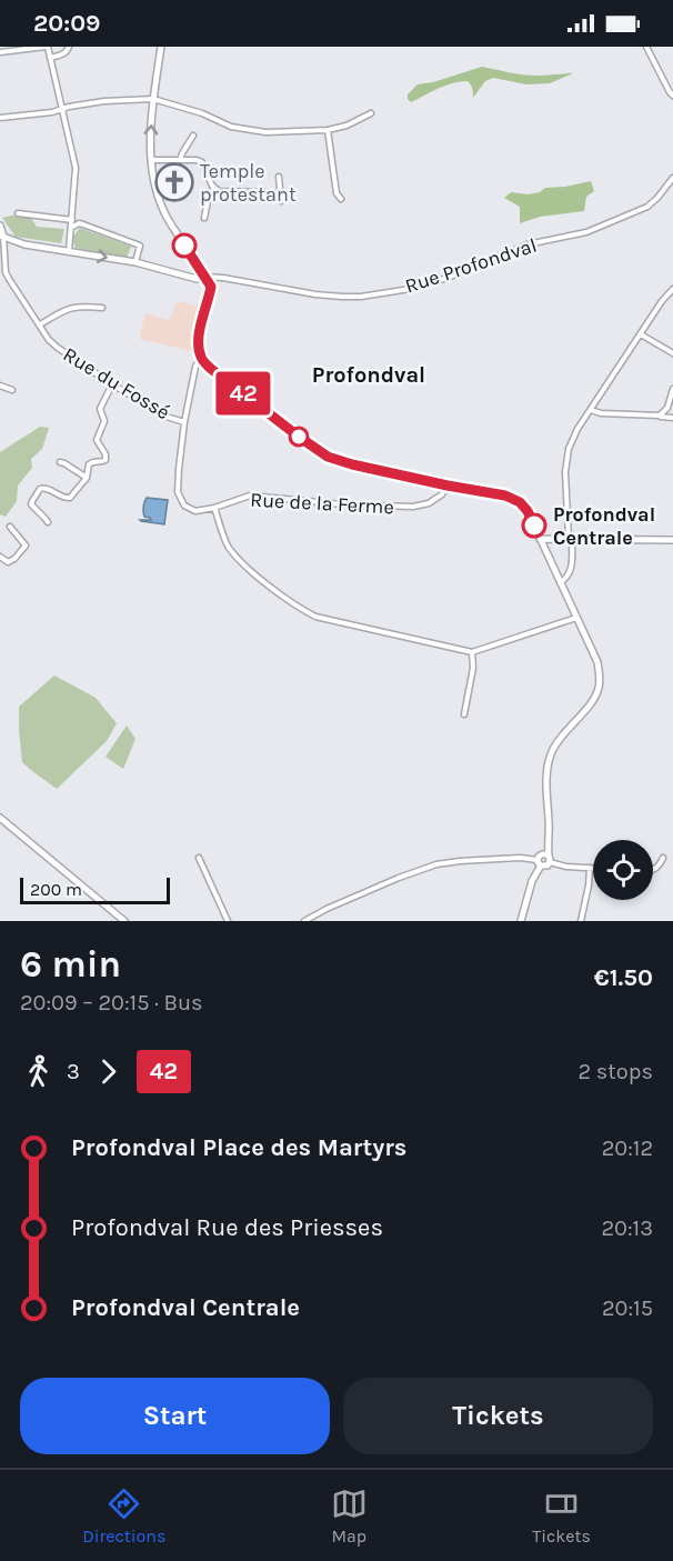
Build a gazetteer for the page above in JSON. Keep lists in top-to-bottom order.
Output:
{
  "streets": {
    "street": ["Rue Profondval", "Rue du Fossé", "Rue de la Ferme"]
  },
  "crossings": [
    ["Rue du Fossé", "Rue de la Ferme"]
  ],
  "districts": ["Profondval"],
  "places": {
    "church": ["Temple protestant"],
    "other": ["Profondval Centrale"]
  },
  "lines": ["bus line 42"],
  "scale_bar": "200 m",
  "page": {
    "status": "20:09",
    "on_map": "42",
    "scale": "200 m",
    "heading": ["6 min", "20:09 – 20:15 · Bus", "€1.50"],
    "legs": ["3", "42", "2 stops"],
    "list": [
      {
        "name": "Profondval Place des Martyrs",
        "value": "20:12"
      },
      {
        "name": "Profondval Rue des Priesses",
        "value": "20:13"
      },
      {
        "name": "Profondval Centrale",
        "value": "20:15"
      }
    ],
    "buttons": ["Start", "Tickets"],
    "tabs": ["Directions", "Map", "Tickets"]
  }
}
